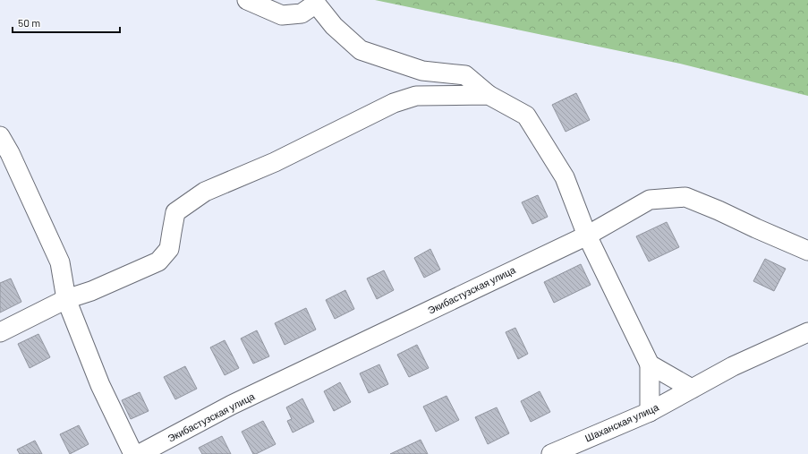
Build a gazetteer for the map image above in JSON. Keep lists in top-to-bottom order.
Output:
{
  "streets": {
    "street": ["Экибастузская улица", "Шаханская улица"]
  },
  "scale_bar": "50 m"
}
